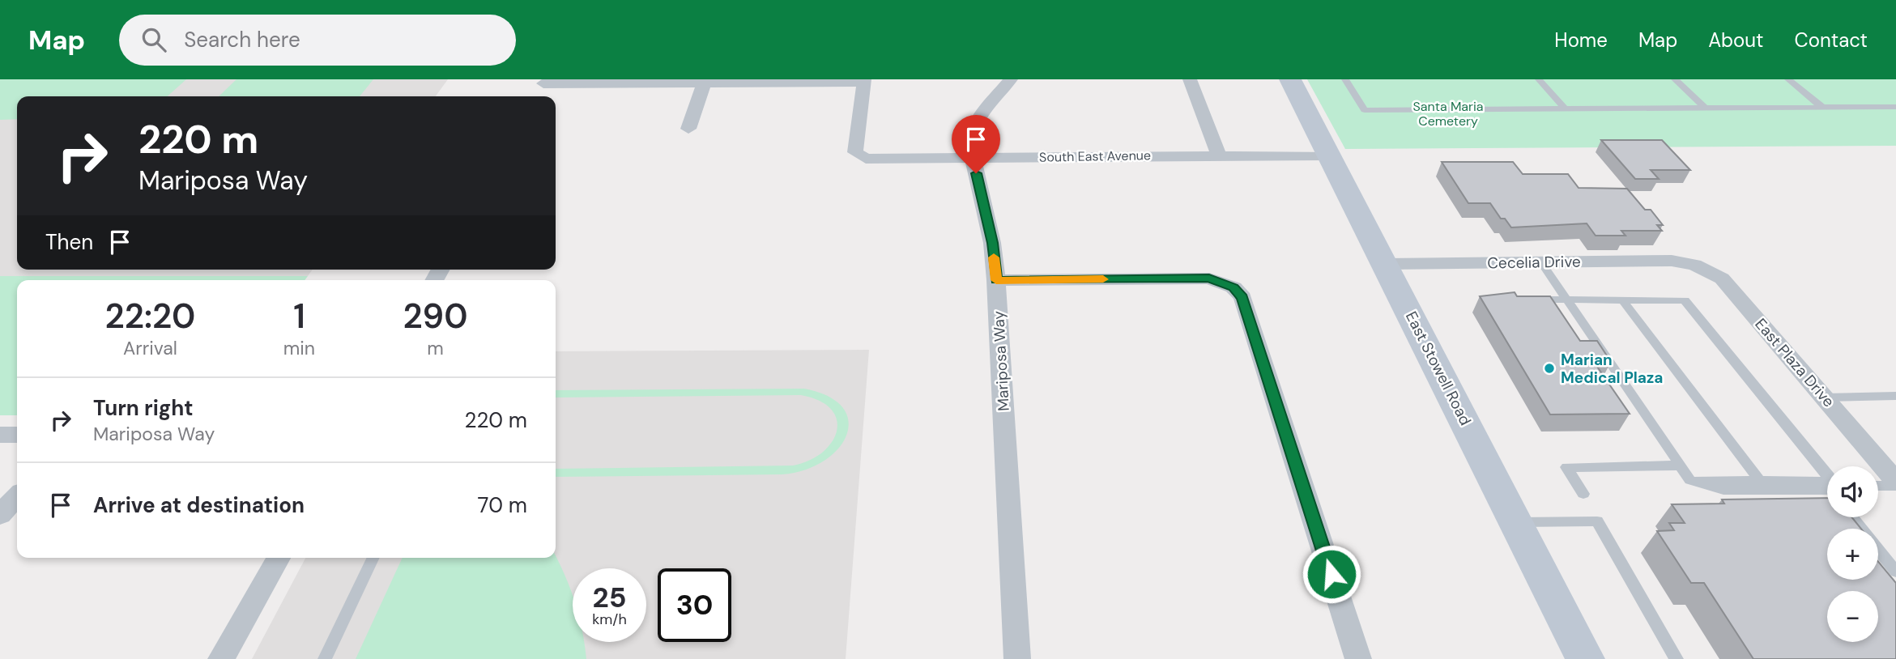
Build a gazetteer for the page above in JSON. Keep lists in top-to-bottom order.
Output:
{
  "streets": {
    "main road": ["East Stowell Road"],
    "street": [
      "South East Avenue",
      "Cecelia Drive",
      "Mariposa Way",
      "East Plaza Drive"
    ]
  },
  "crossings": [
    ["South East Avenue", "Mariposa Way"],
    ["South East Avenue", "East Stowell Road"],
    ["Cecelia Drive", "East Plaza Drive"],
    ["Cecelia Drive", "East Stowell Road"]
  ],
  "parks": ["Santa Maria Cemetery"],
  "places": ["Marian Medical Plaza"],
  "page": {
    "header": "Map",
    "search": "Search here",
    "nav": [
      "Home",
      "Map",
      "About",
      "Contact"
    ],
    "turn": ["220 m", "Mariposa Way"],
    "then": "Then",
    "eta": [
      "22:20",
      "Arrival",
      "1",
      "min",
      "290",
      "m"
    ],
    "list": [
      {
        "name": "Turn right",
        "note": "Mariposa Way",
        "value": "220 m"
      },
      {
        "name": "Arrive at destination",
        "value": "70 m"
      }
    ],
    "map_buttons": ["+", "−"],
    "speed": "25 km/h",
    "limit": "30"
  }
}
